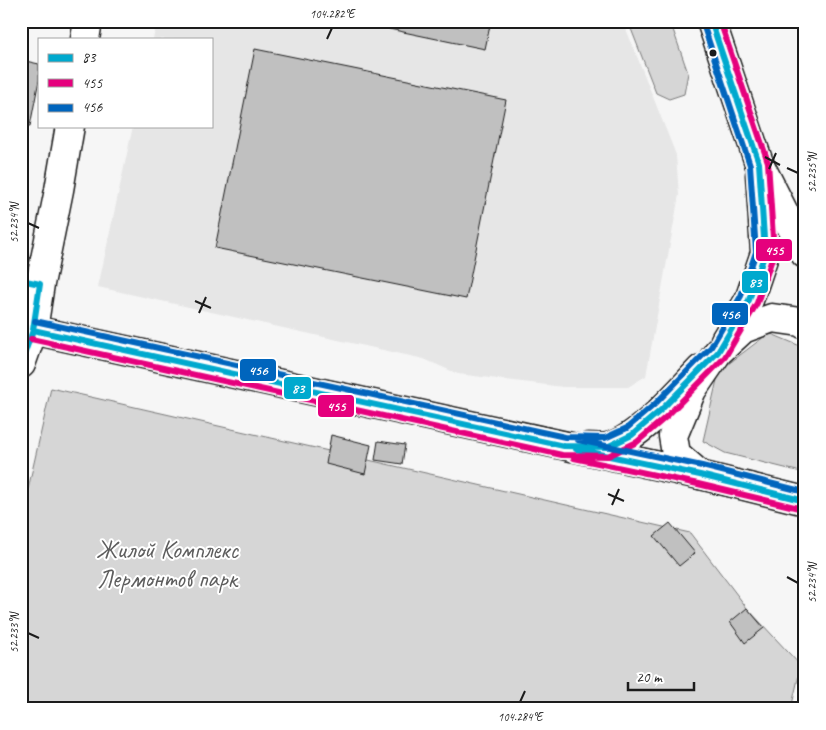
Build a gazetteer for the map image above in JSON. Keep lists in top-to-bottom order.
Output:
{
  "parks": ["Жилой Комплекс Лермонтов парк"],
  "lines": ["transit line 83", "transit line 455", "transit line 456"],
  "legend": ["83", "455", "456"],
  "scale_bar": "20 m",
  "coordinates": [
    "104.282°E",
    "52.235°N",
    "52.234°N",
    "52.233°N",
    "104.284°E"
  ]
}
